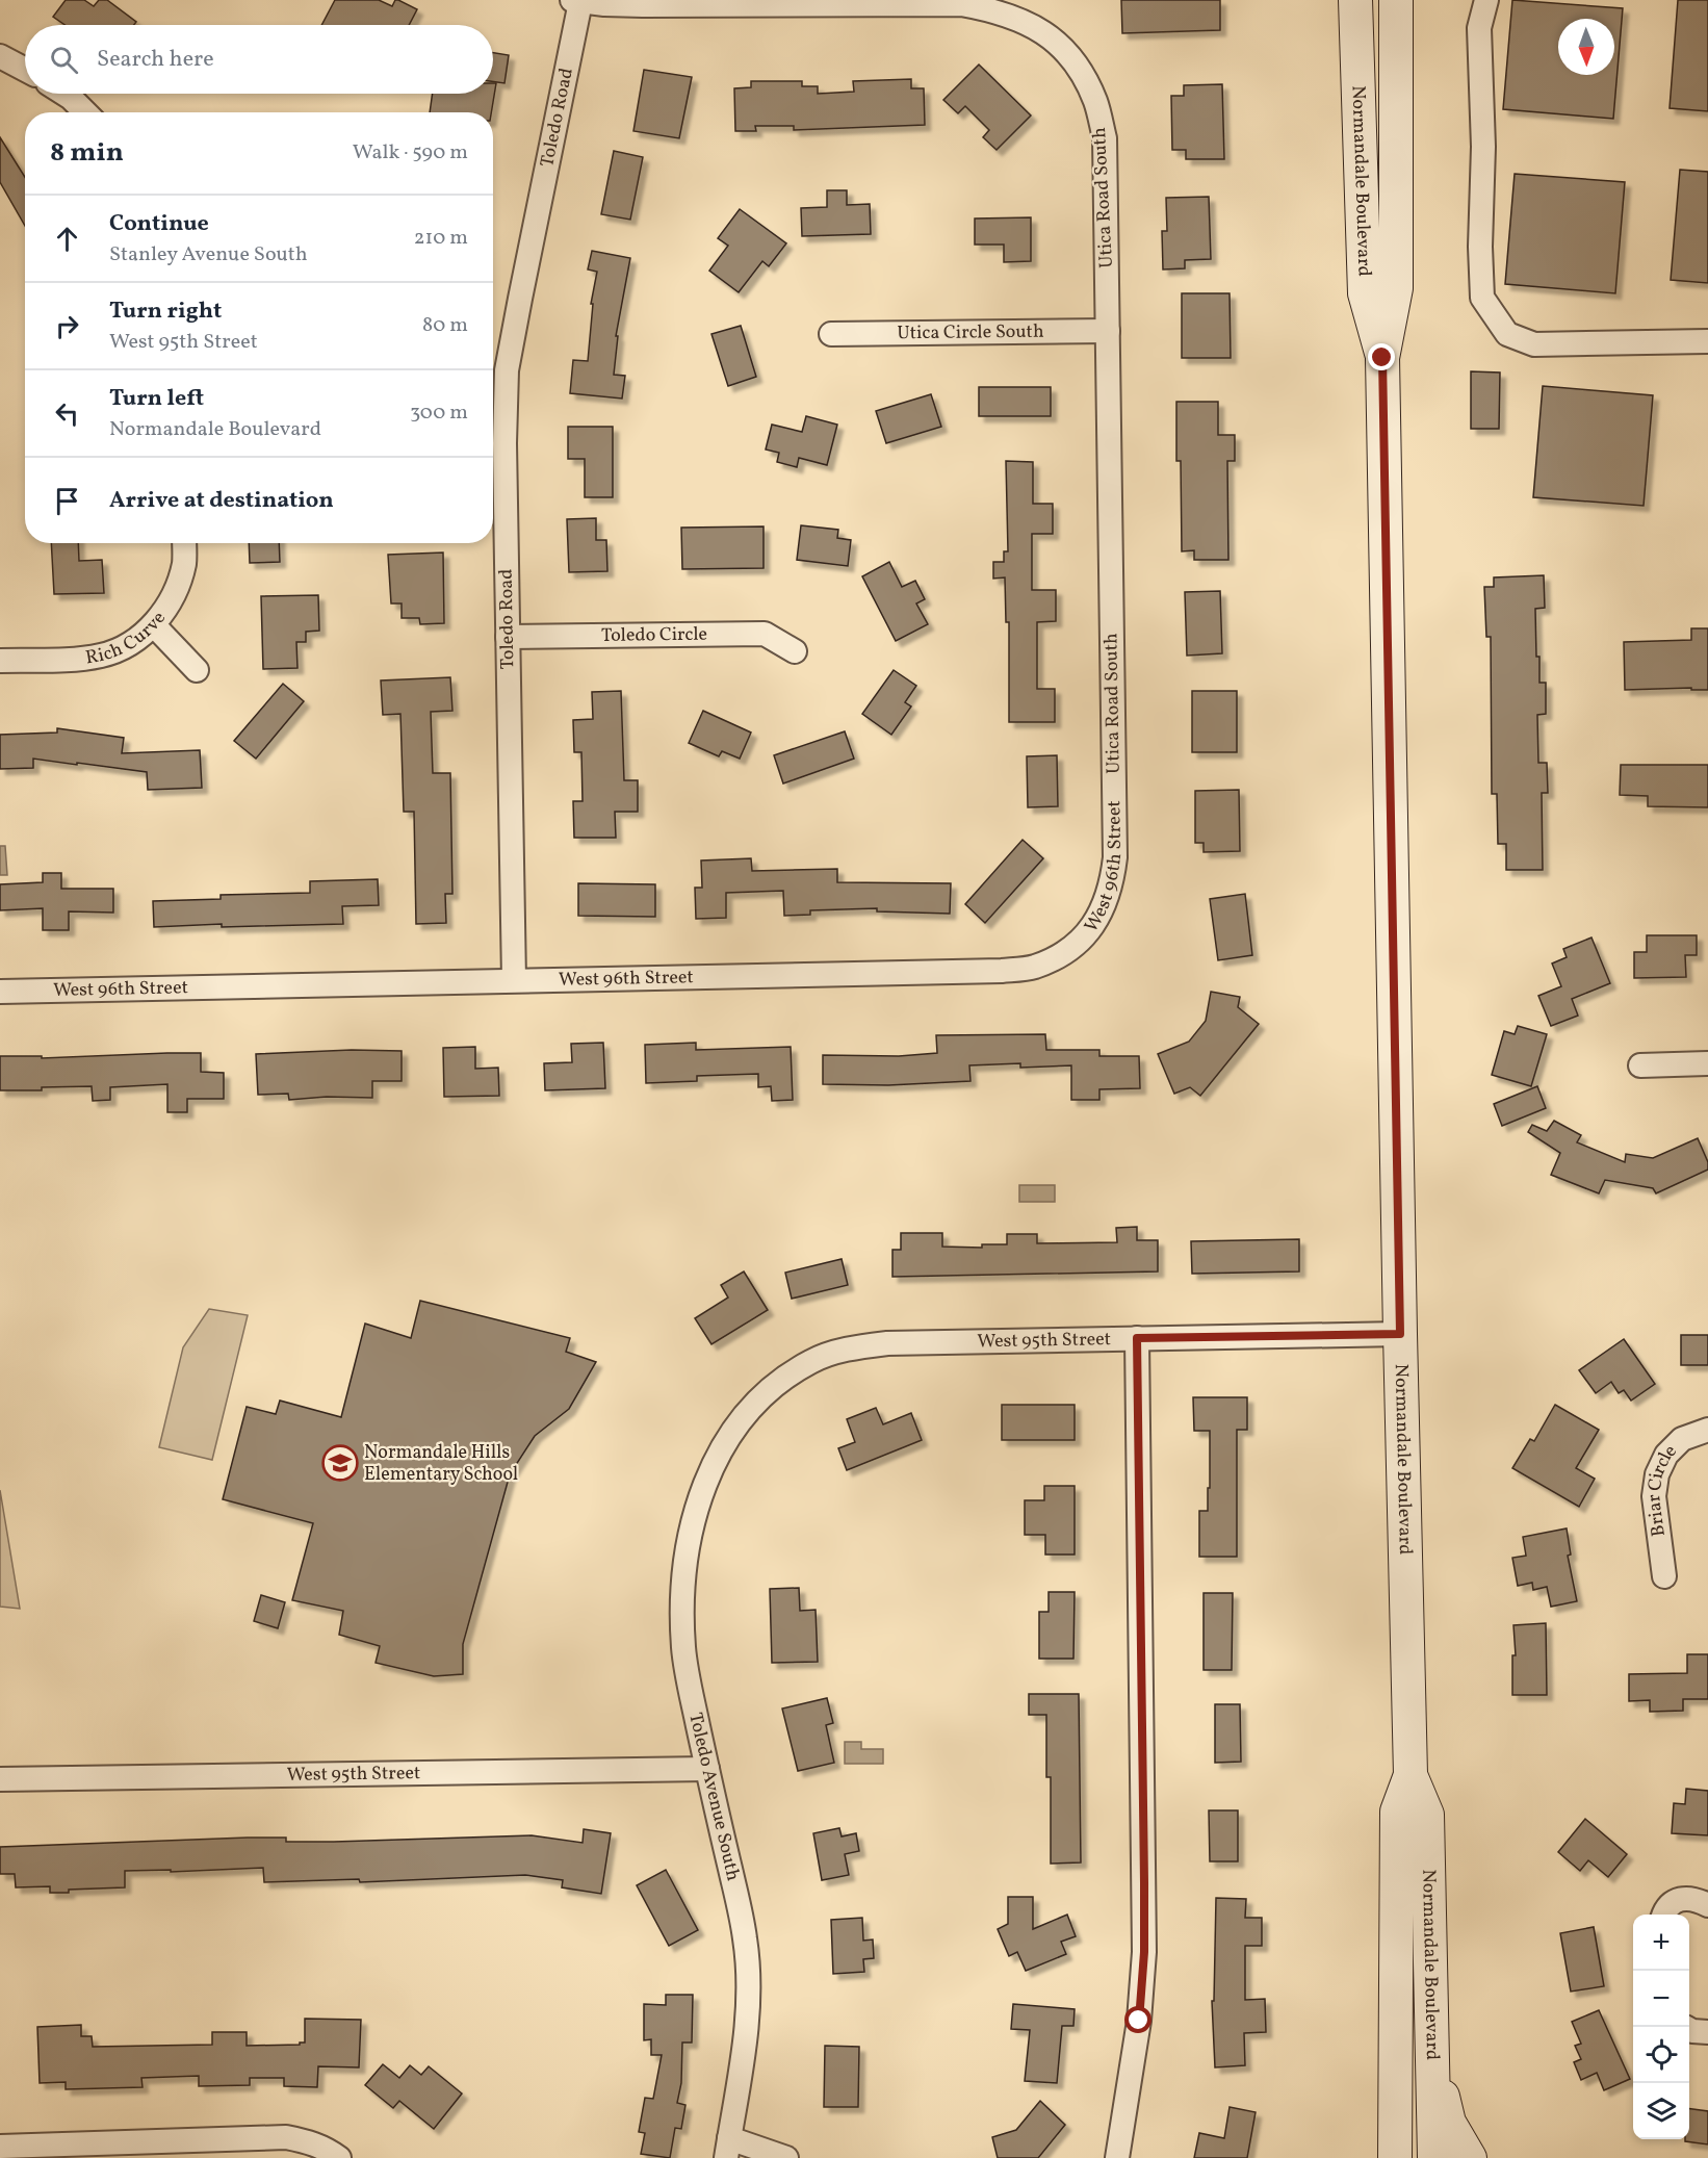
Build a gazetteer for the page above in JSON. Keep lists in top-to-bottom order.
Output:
{
  "streets": {
    "main road": ["Normandale Boulevard"],
    "street": [
      "Toledo Road",
      "Utica Road South",
      "Utica Circle South",
      "Rich Curve",
      "Toledo Circle",
      "West 96th Street",
      "West 95th Street",
      "Briar Circle",
      "Toledo Avenue South"
    ]
  },
  "crossings": [
    ["Toledo Road", "Utica Road South"],
    ["Toledo Road", "Toledo Circle"],
    ["Toledo Road", "West 96th Street"],
    ["Normandale Boulevard", "West 95th Street"],
    ["Utica Road South", "Utica Circle South"],
    ["Utica Road South", "West 96th Street"],
    ["West 95th Street", "Toledo Avenue South"]
  ],
  "places": {
    "school or university": ["Normandale Hills Elementary School"]
  },
  "north": "bottom",
  "page": {
    "search": "Search here",
    "heading": ["8 min", "Walk · 590 m"],
    "list": [
      ["Continue", "Stanley Avenue South", "210 m"],
      ["Turn right", "West 95th Street", "80 m"],
      ["Turn left", "Normandale Boulevard", "300 m"],
      "Arrive at destination"
    ],
    "map_buttons": ["+", "−"]
  }
}
